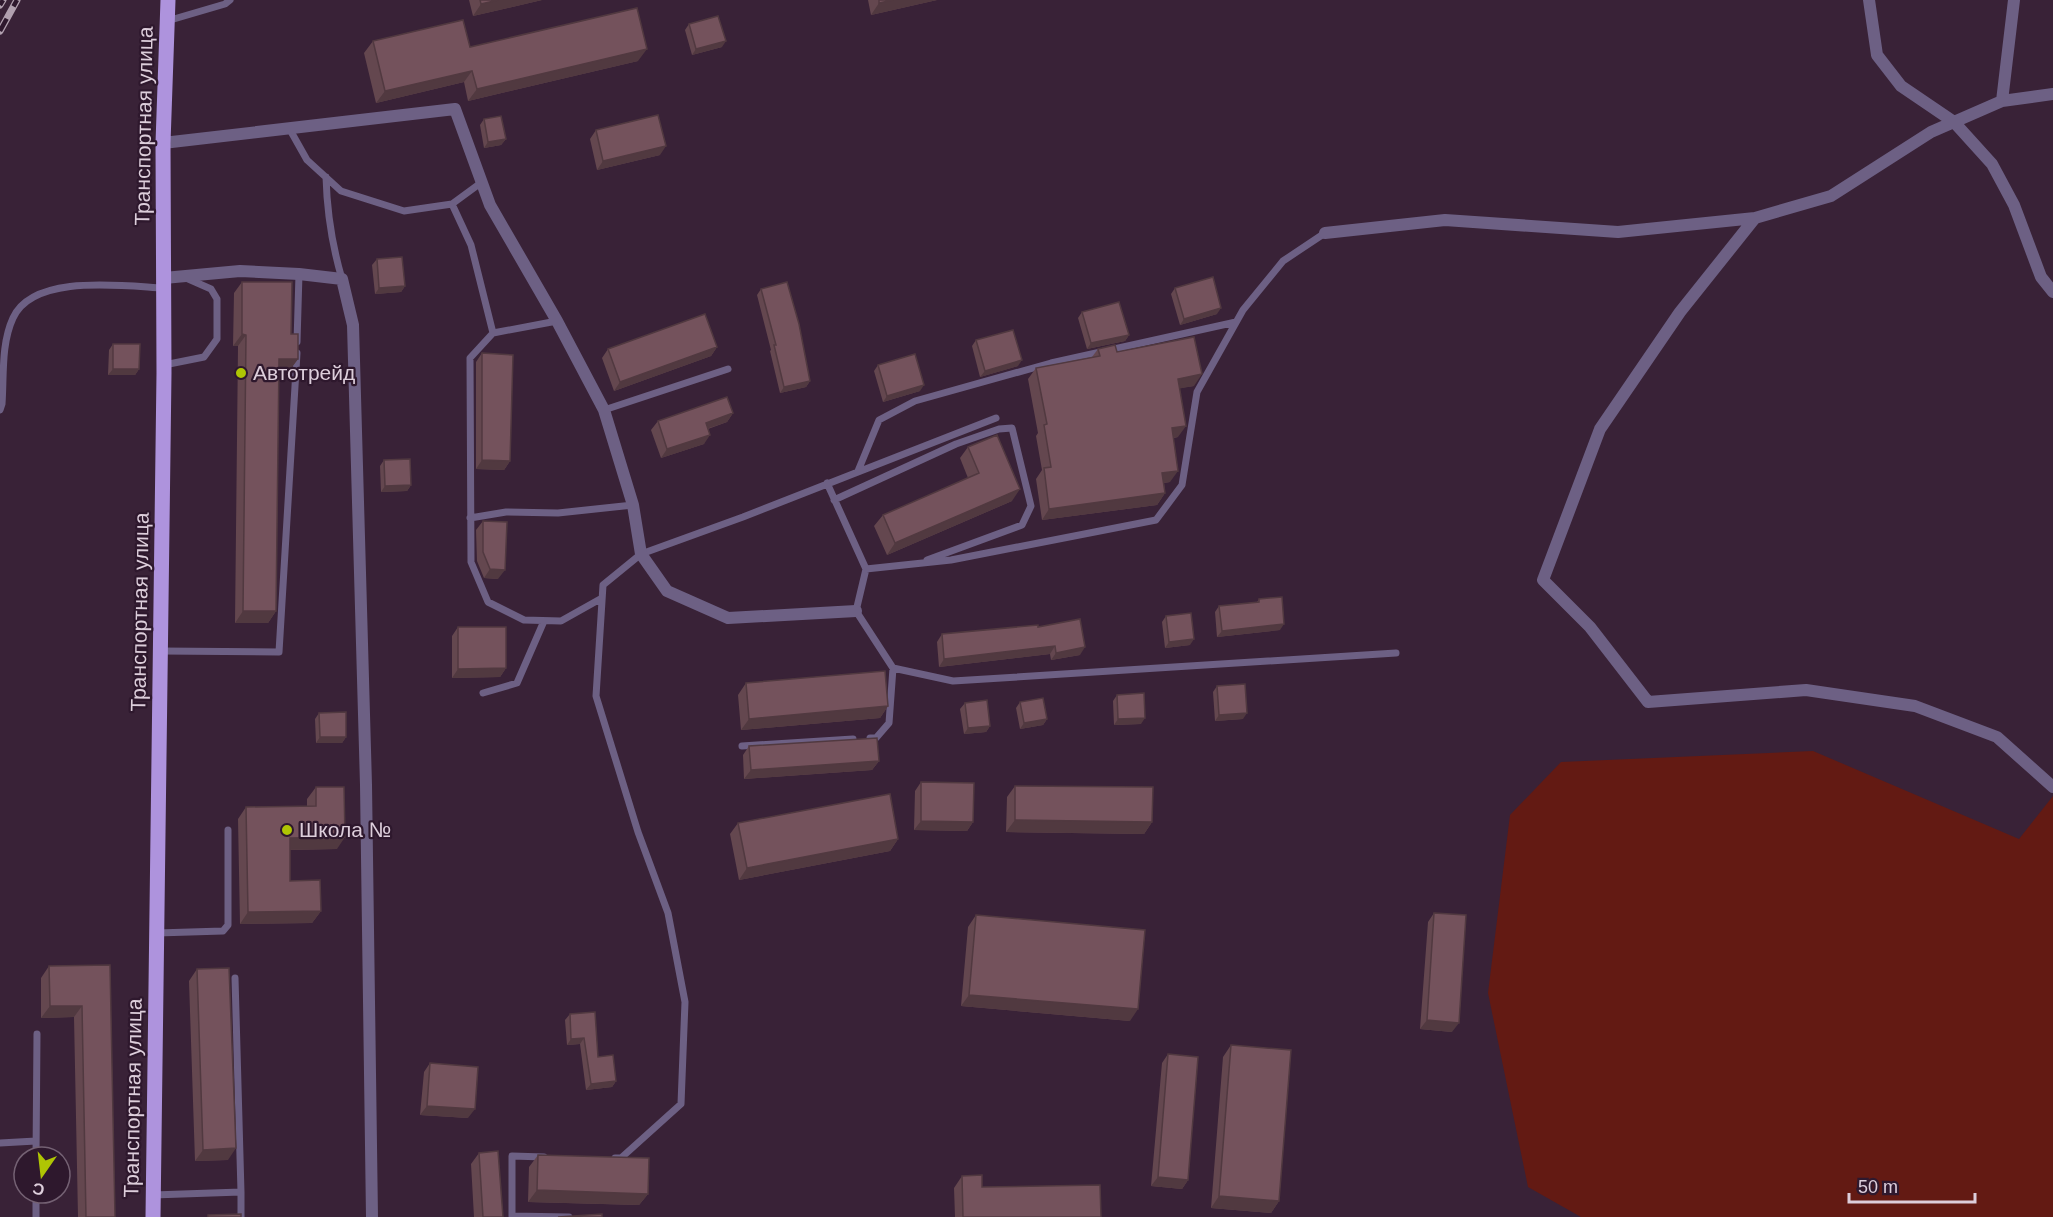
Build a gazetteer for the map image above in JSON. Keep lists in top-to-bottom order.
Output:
{
  "streets": {
    "main road": ["Транспортная улица"]
  },
  "places": ["Автотрейд", "Школа №"],
  "scale_bar": "50 m",
  "north": "bottom"
}
